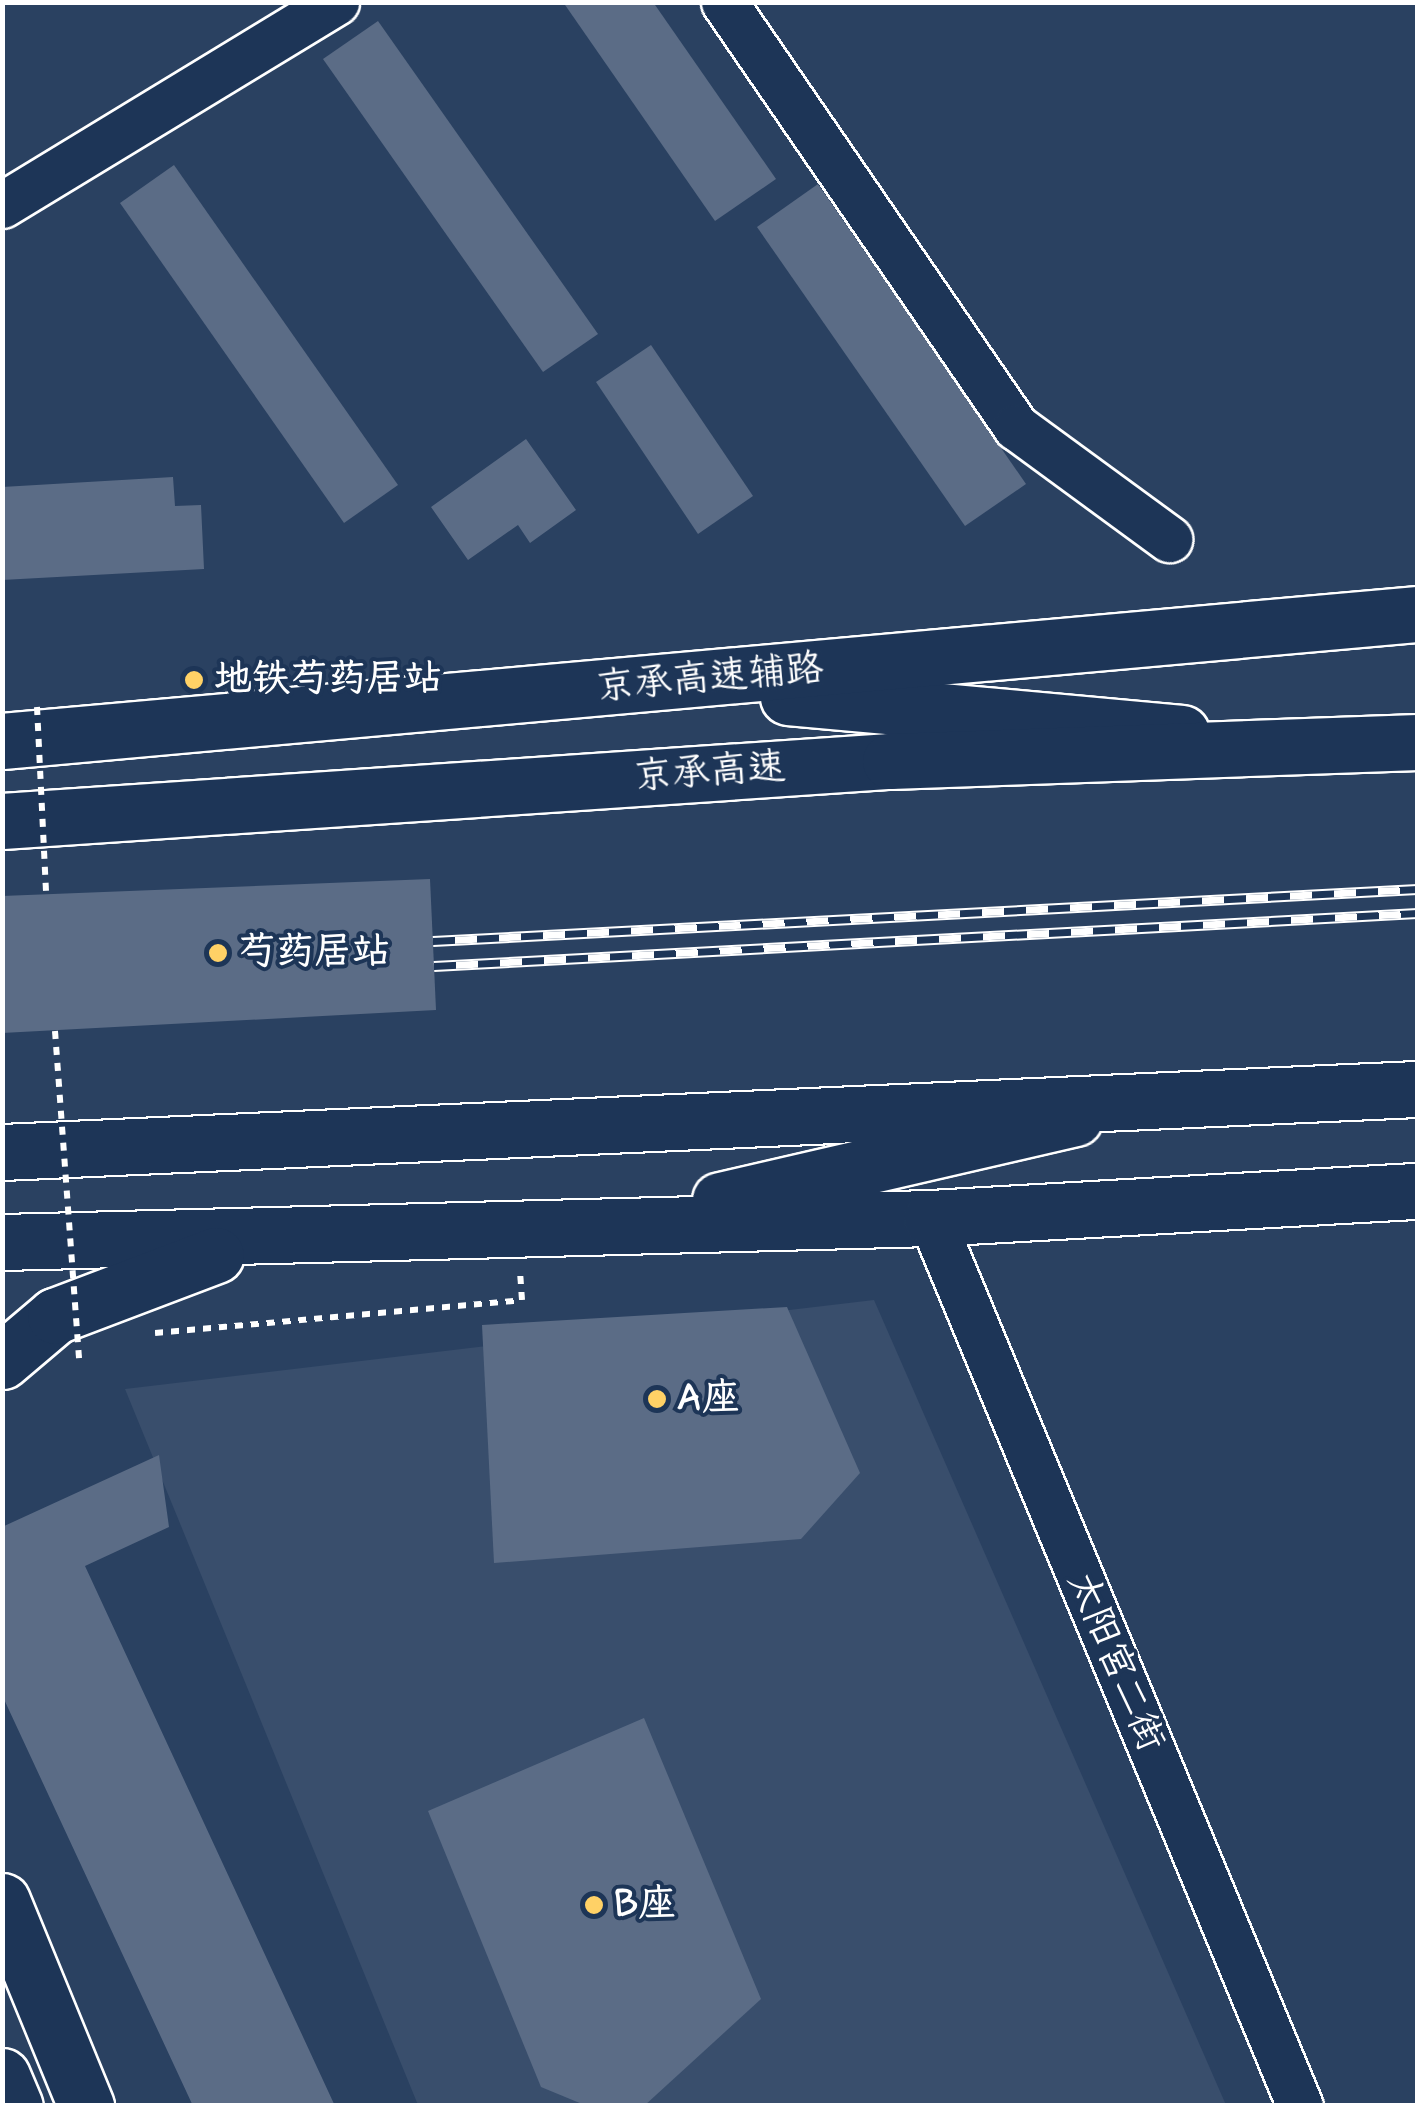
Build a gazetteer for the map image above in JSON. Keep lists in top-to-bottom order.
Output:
{
  "streets": {
    "main road": ["京承高速辅路", "京承高速"],
    "street": ["太阳宫二街"]
  },
  "places": [
    "地铁芍药居站",
    "芍药居站",
    "A座",
    "B座"
  ]
}
